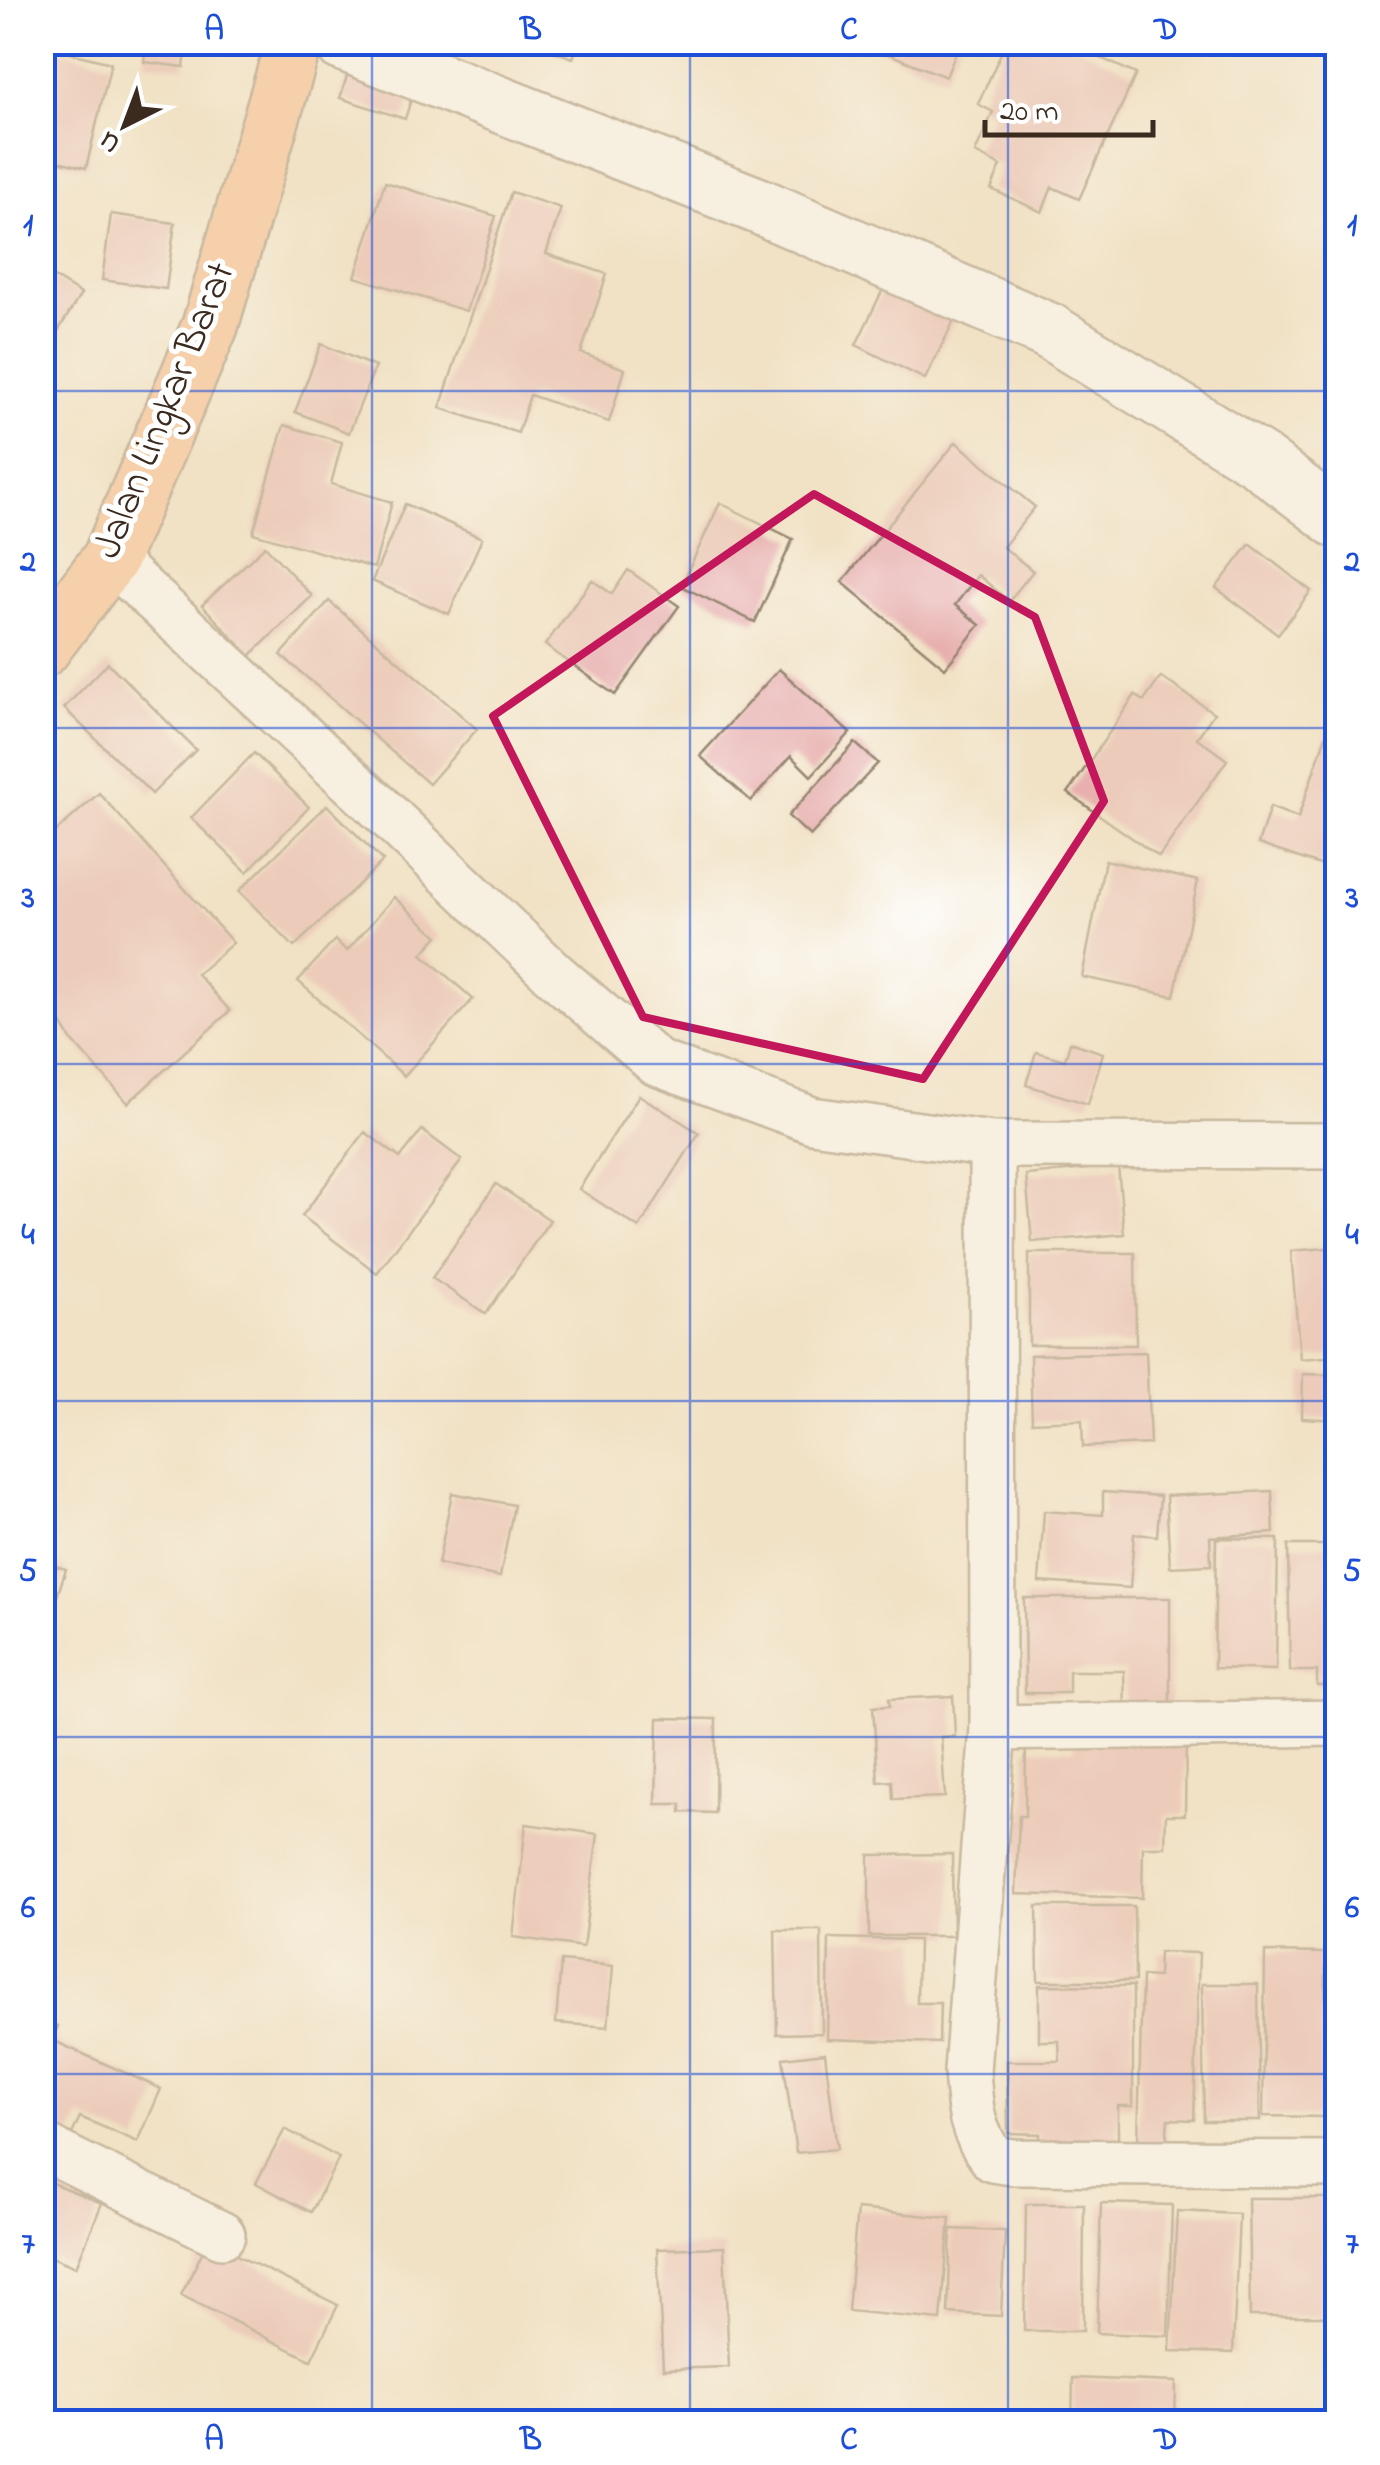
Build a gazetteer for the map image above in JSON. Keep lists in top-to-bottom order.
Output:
{
  "streets": {
    "highway": ["Jalan Lingkar Barat"]
  },
  "scale_bar": "20 m",
  "north": "bottom left",
  "grid": {
    "columns": [
      "A",
      "B",
      "C",
      "D"
    ],
    "rows": [
      "1",
      "2",
      "3",
      "4",
      "5",
      "6",
      "7"
    ]
  }
}
